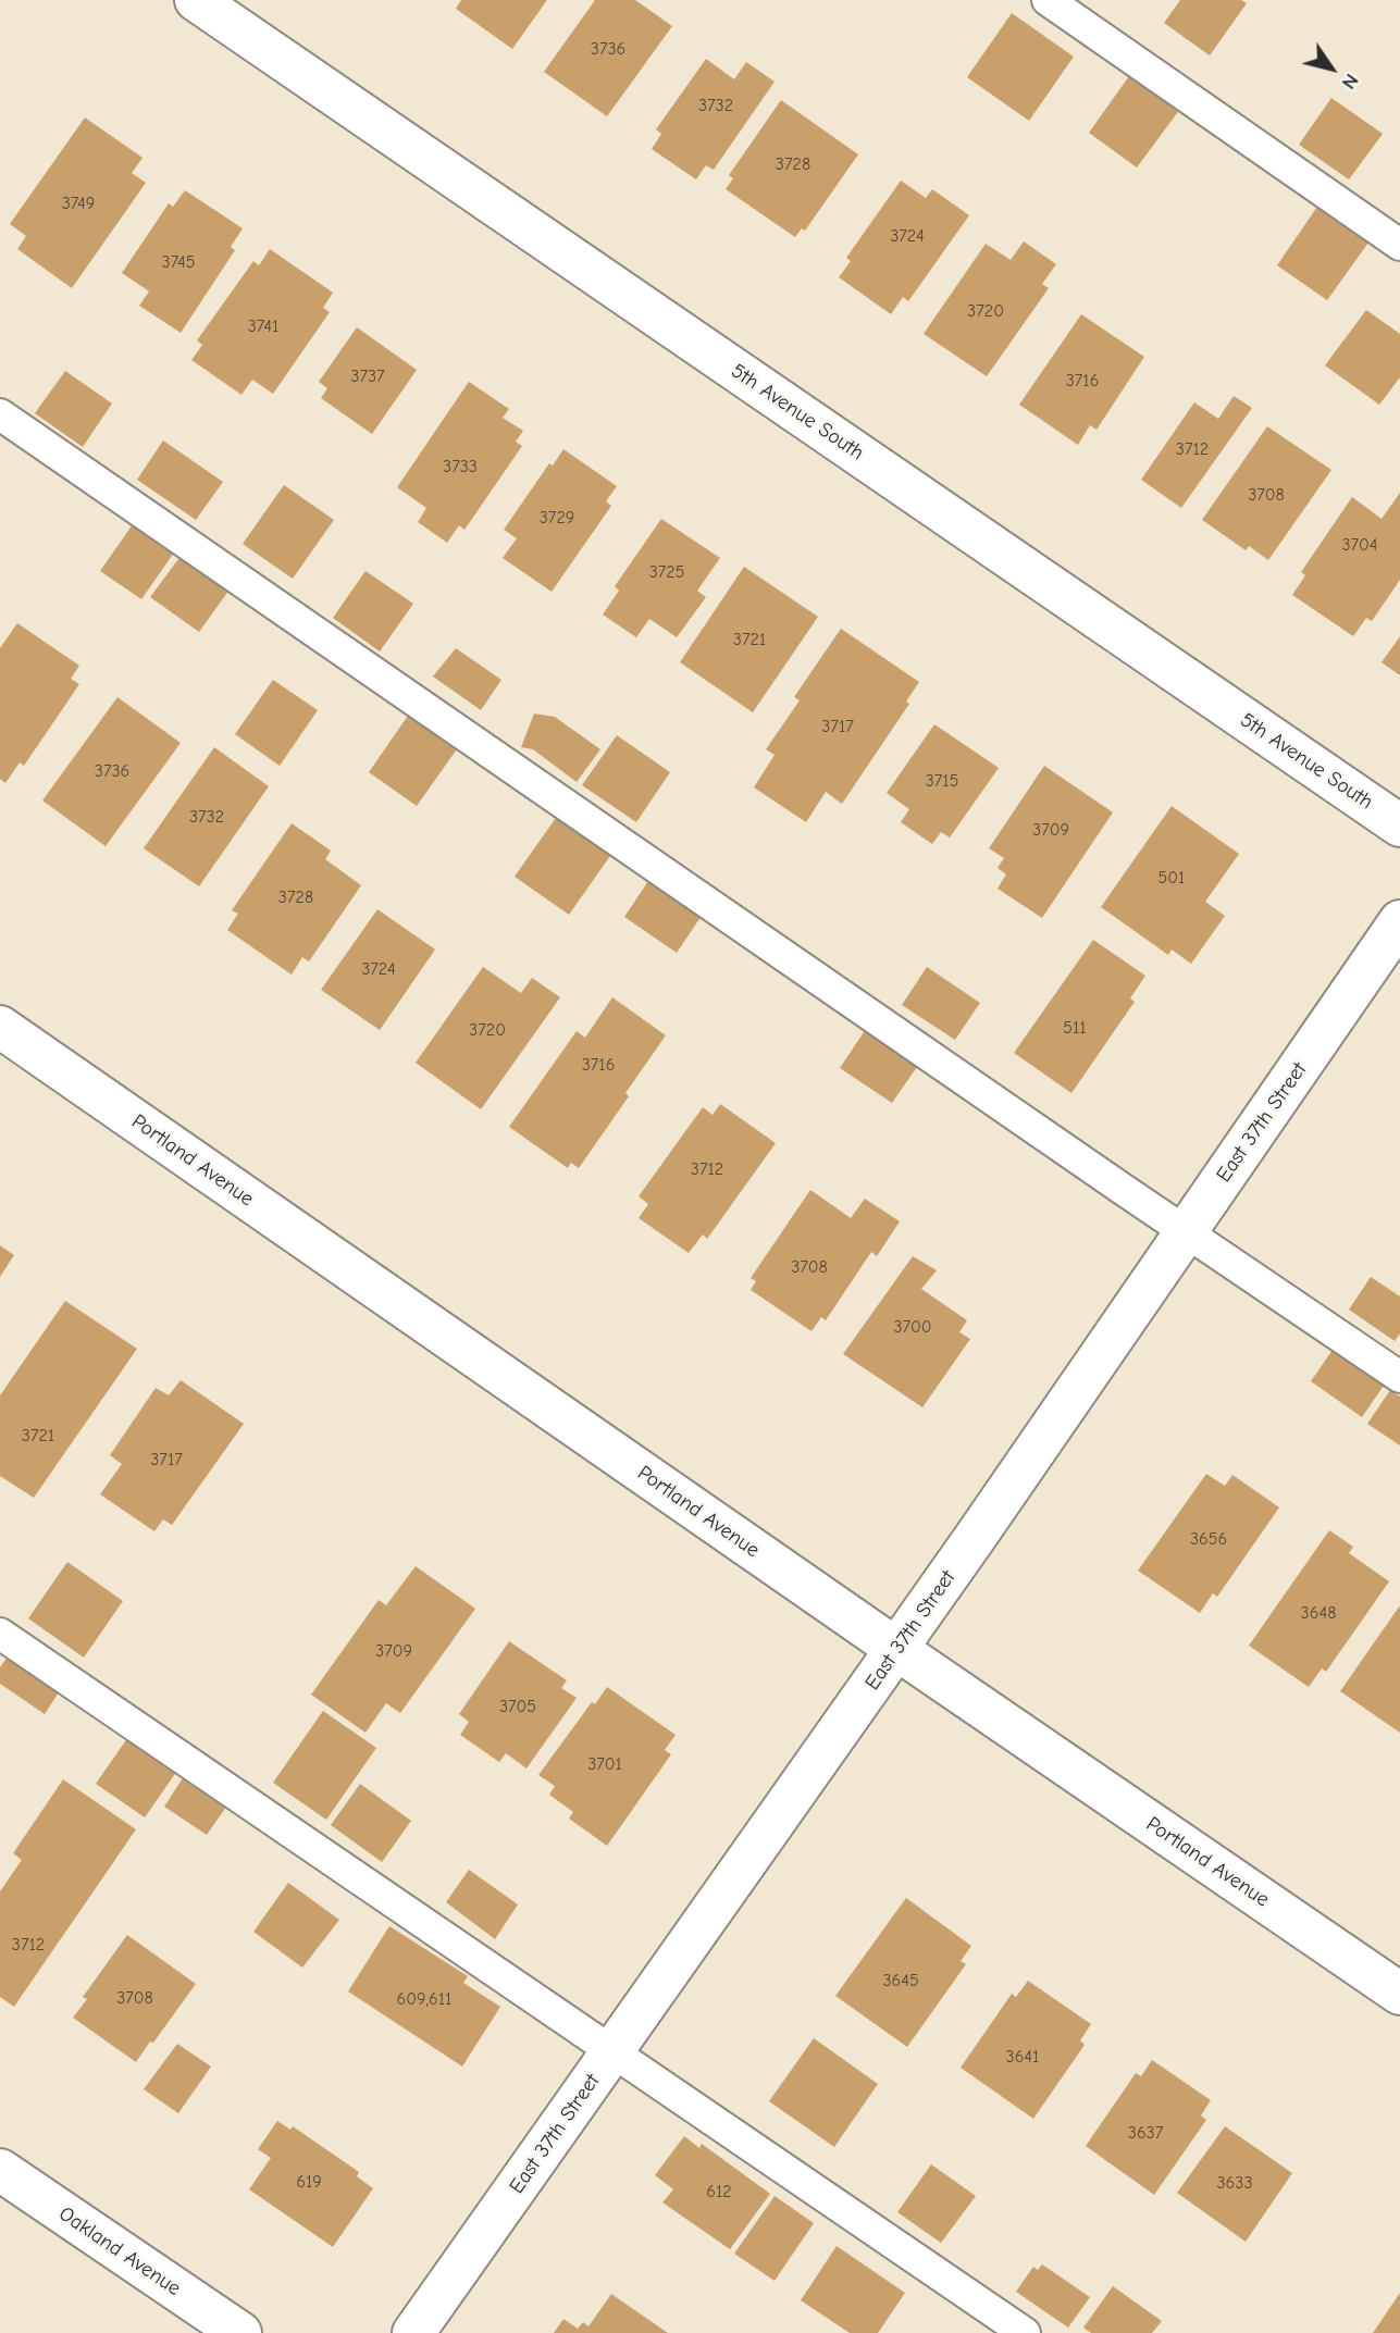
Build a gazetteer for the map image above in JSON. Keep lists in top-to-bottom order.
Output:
{
  "streets": {
    "street": [
      "5th Avenue South",
      "East 37th Street",
      "Portland Avenue",
      "Oakland Avenue"
    ]
  },
  "crossings": [
    ["East 37th Street", "Portland Avenue"]
  ],
  "house_numbers": [
    "3736",
    "3732",
    "3728",
    "3749",
    "3724",
    "3745",
    "3720",
    "3741",
    "3737",
    "3716",
    "3712",
    "3733",
    "3708",
    "3729",
    "3704",
    "3725",
    "3721",
    "3717",
    "3736",
    "3715",
    "3732",
    "3709",
    "501",
    "3728",
    "3724",
    "511",
    "3720",
    "3716",
    "3712",
    "3708",
    "3700",
    "3721",
    "3717",
    "3656",
    "3648",
    "3709",
    "3705",
    "3701",
    "3712",
    "3645",
    "3708",
    "609,611",
    "3641",
    "3637",
    "619",
    "3633",
    "612"
  ],
  "north": "bottom right"
}
